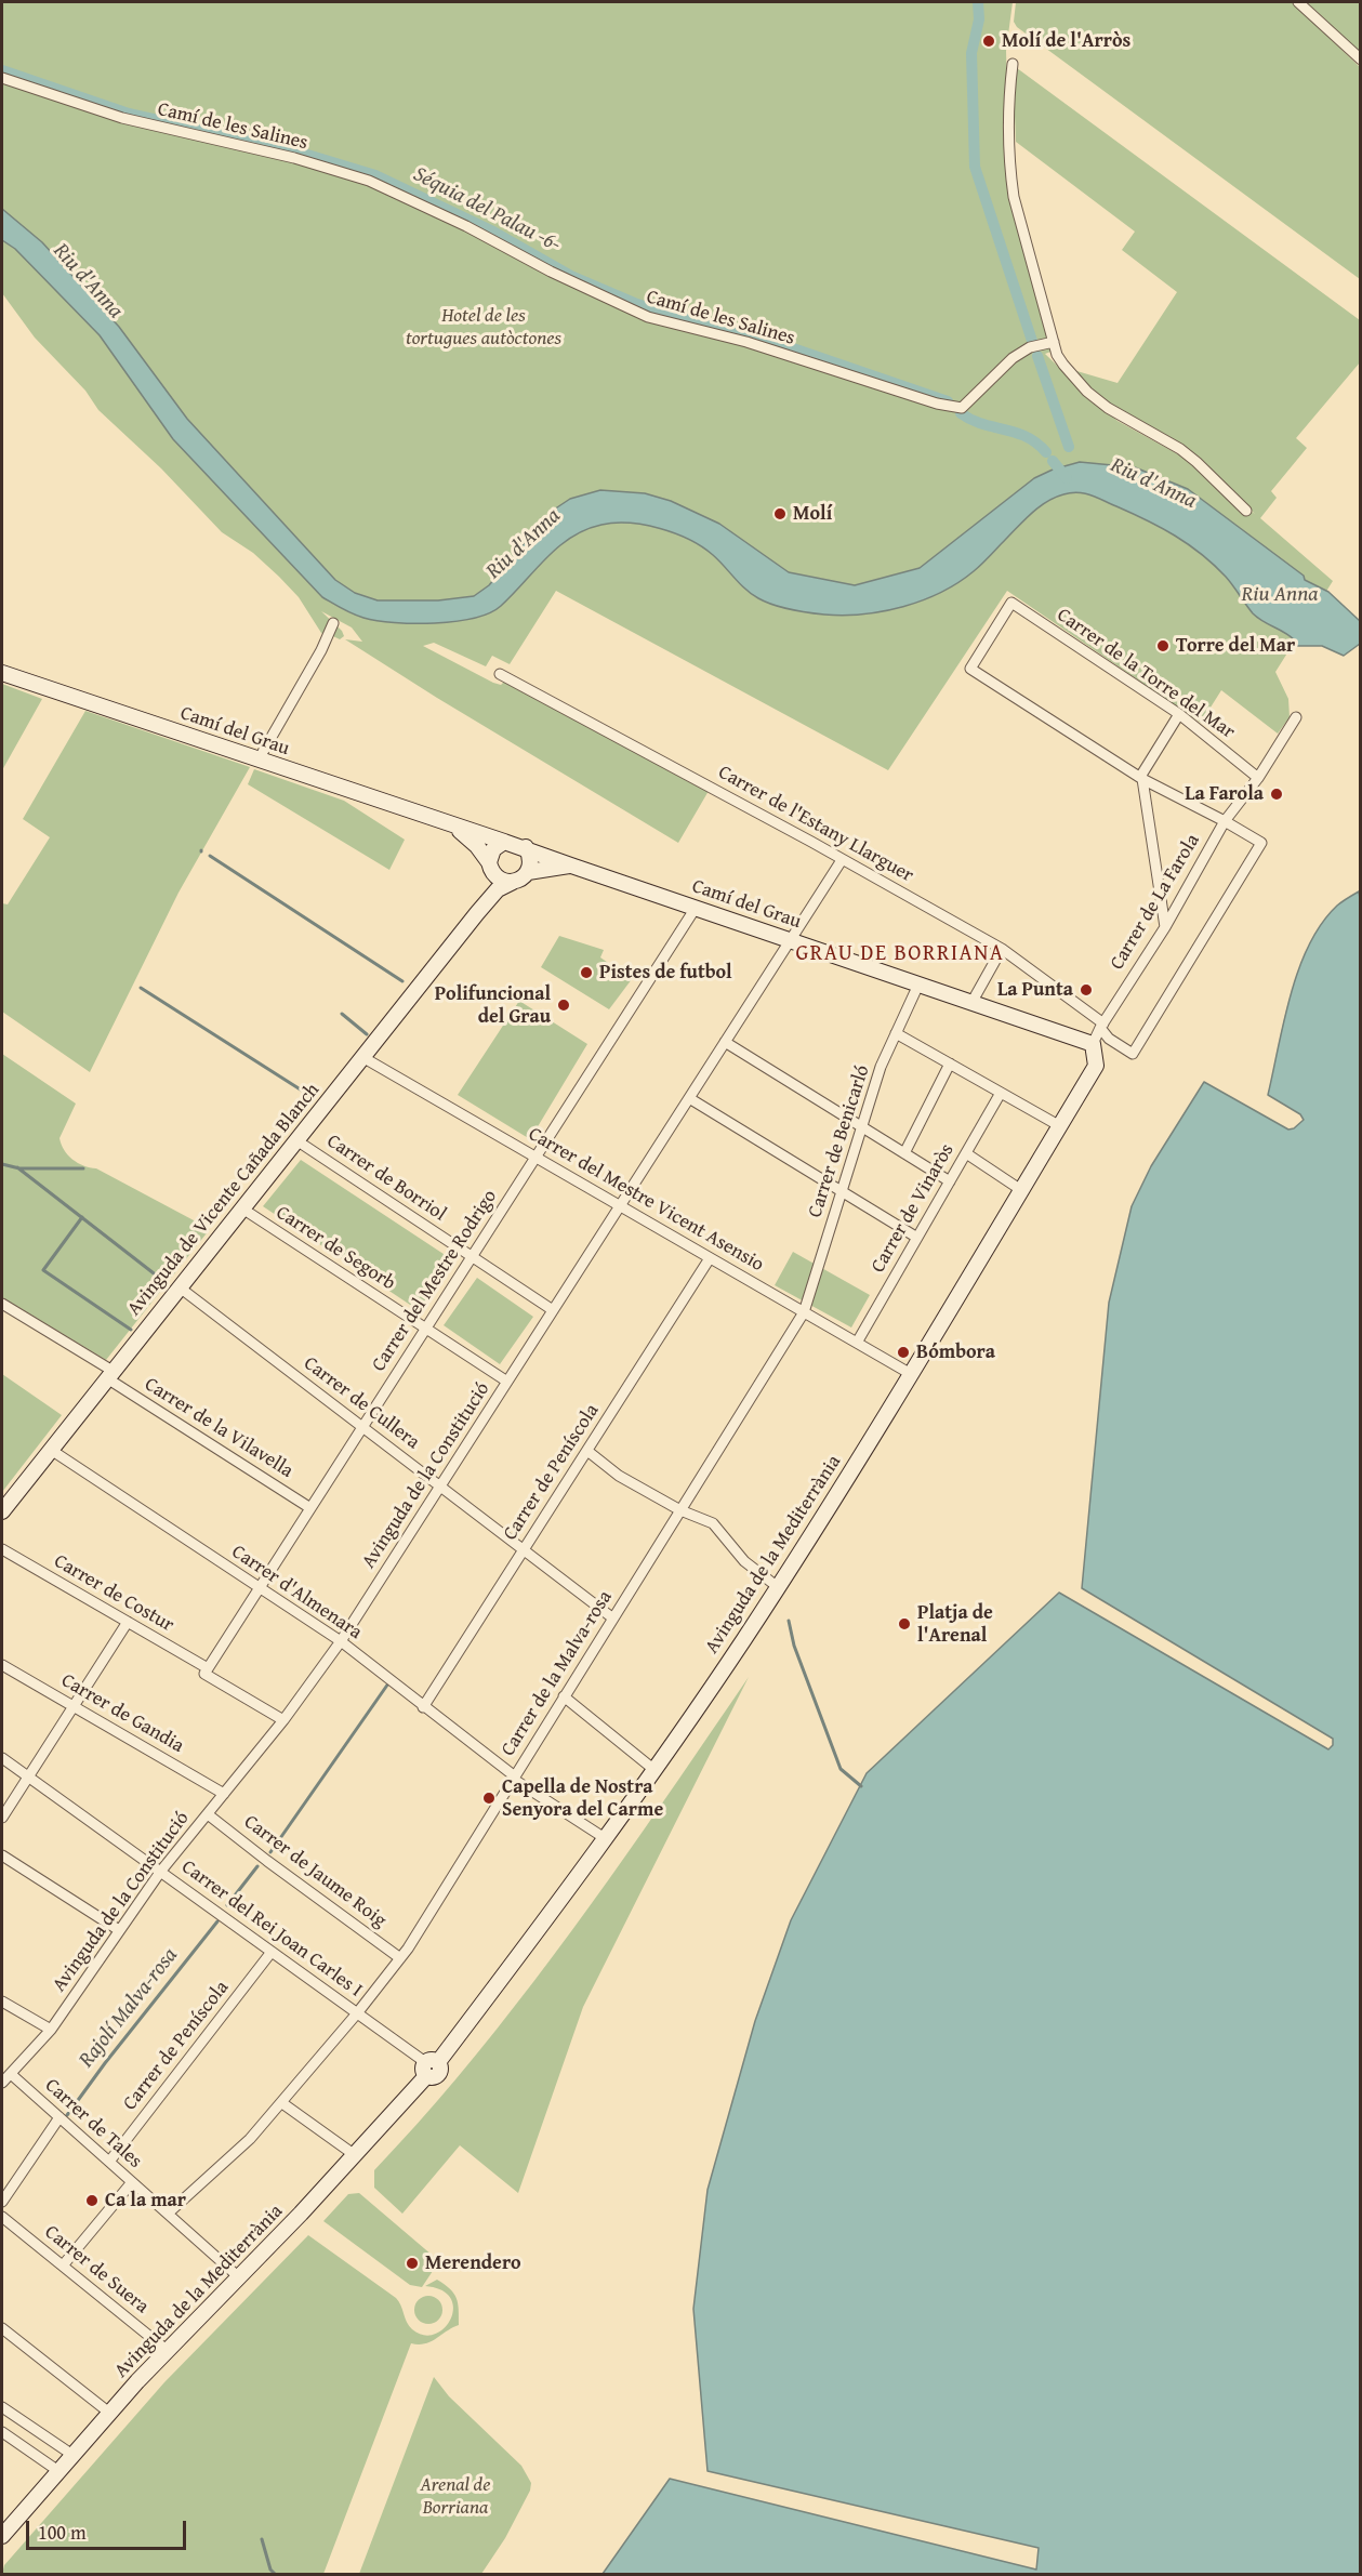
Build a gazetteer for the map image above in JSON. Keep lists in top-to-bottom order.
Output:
{
  "streets": {
    "street": [
      "Camí de les Salines",
      "Carrer de la Torre del Mar",
      "Camí del Grau",
      "Carrer de l'Estany Llarguer",
      "Carrer de La Farola",
      "Carrer de Benicarló",
      "Carrer de Borriol",
      "Avinguda de Vicente Cañada Blanch",
      "Carrer del Mestre Vicent Asensio",
      "Carrer de Vinaròs",
      "Carrer de Segorb",
      "Carrer del Mestre Rodrigo",
      "Carrer de Cullera",
      "Carrer de la Vilavella",
      "Carrer de Peníscola",
      "Avinguda de la Constitució",
      "Avinguda de la Mediterrània",
      "Carrer d'Almenara",
      "Carrer de Costur",
      "Carrer de la Malva-rosa",
      "Carrer de Gandia",
      "Carrer de Jaume Roig",
      "Carrer del Rei Joan Carles I",
      "Carrer de Tales",
      "Carrer de Suera"
    ]
  },
  "crossings": [
    ["Carrer de la Torre del Mar", "Carrer de La Farola"],
    ["Camí del Grau", "Carrer de La Farola"],
    ["Camí del Grau", "Carrer de Benicarló"],
    ["Camí del Grau", "Avinguda de Vicente Cañada Blanch"],
    ["Camí del Grau", "Carrer del Mestre Rodrigo"],
    ["Camí del Grau", "Avinguda de la Constitució"],
    ["Camí del Grau", "Avinguda de la Mediterrània"],
    ["Carrer de l'Estany Llarguer", "Carrer de La Farola"],
    ["Carrer de l'Estany Llarguer", "Avinguda de la Constitució"],
    ["Carrer de La Farola", "Avinguda de la Mediterrània"],
    ["Carrer de Benicarló", "Carrer del Mestre Vicent Asensio"],
    ["Carrer de Benicarló", "Carrer de la Malva-rosa"],
    ["Carrer de Borriol", "Avinguda de Vicente Cañada Blanch"],
    ["Carrer de Borriol", "Carrer del Mestre Rodrigo"],
    ["Carrer de Borriol", "Avinguda de la Constitució"],
    ["Avinguda de Vicente Cañada Blanch", "Carrer del Mestre Vicent Asensio"],
    ["Avinguda de Vicente Cañada Blanch", "Carrer de Segorb"],
    ["Avinguda de Vicente Cañada Blanch", "Carrer de Cullera"],
    ["Avinguda de Vicente Cañada Blanch", "Carrer de la Vilavella"],
    ["Avinguda de Vicente Cañada Blanch", "Carrer d'Almenara"],
    ["Carrer del Mestre Vicent Asensio", "Carrer de Vinaròs"],
    ["Carrer del Mestre Vicent Asensio", "Carrer del Mestre Rodrigo"],
    ["Carrer del Mestre Vicent Asensio", "Carrer de Peníscola"],
    ["Carrer del Mestre Vicent Asensio", "Avinguda de la Constitució"],
    ["Carrer del Mestre Vicent Asensio", "Avinguda de la Mediterrània"],
    ["Carrer del Mestre Vicent Asensio", "Carrer de la Malva-rosa"],
    ["Carrer de Segorb", "Carrer del Mestre Rodrigo"],
    ["Carrer de Segorb", "Avinguda de la Constitució"],
    ["Carrer del Mestre Rodrigo", "Carrer de Cullera"],
    ["Carrer del Mestre Rodrigo", "Carrer de la Vilavella"],
    ["Carrer del Mestre Rodrigo", "Carrer d'Almenara"],
    ["Carrer del Mestre Rodrigo", "Carrer de Costur"],
    ["Carrer de Cullera", "Carrer de Peníscola"],
    ["Carrer de Cullera", "Avinguda de la Constitució"],
    ["Carrer de Cullera", "Carrer de la Malva-rosa"],
    ["Carrer de Peníscola", "Carrer d'Almenara"],
    ["Carrer de Peníscola", "Carrer del Rei Joan Carles I"],
    ["Carrer de Peníscola", "Carrer de Tales"],
    ["Avinguda de la Constitució", "Carrer d'Almenara"],
    ["Avinguda de la Constitució", "Carrer de Costur"],
    ["Avinguda de la Constitució", "Carrer de Gandia"],
    ["Avinguda de la Constitució", "Carrer de Jaume Roig"],
    ["Avinguda de la Constitució", "Carrer del Rei Joan Carles I"],
    ["Avinguda de la Constitució", "Carrer de Tales"],
    ["Avinguda de la Mediterrània", "Carrer d'Almenara"],
    ["Avinguda de la Mediterrània", "Carrer del Rei Joan Carles I"],
    ["Avinguda de la Mediterrània", "Carrer de Tales"],
    ["Avinguda de la Mediterrània", "Carrer de Suera"],
    ["Carrer d'Almenara", "Carrer de la Malva-rosa"],
    ["Carrer de la Malva-rosa", "Carrer de Jaume Roig"],
    ["Carrer de la Malva-rosa", "Carrer del Rei Joan Carles I"],
    ["Carrer de la Malva-rosa", "Carrer de Tales"]
  ],
  "districts": ["GRAU DE BORRIANA"],
  "water": [
    "Séquia del Palau -6-",
    "Riu d'Anna",
    "Riu Anna",
    "Rajolí Malva-rosa"
  ],
  "parks": ["Hotel de les tortugues autòctones", "Arenal de Borriana"],
  "places": [
    "Molí de l'Arròs",
    "Molí",
    "Torre del Mar",
    "La Farola",
    "Pistes de futbol",
    "La Punta",
    "Polifuncional del Grau",
    "Bómbora",
    "Platja de l'Arenal",
    "Capella de Nostra Senyora del Carme",
    "Ca la mar",
    "Merendero"
  ],
  "scale_bar": "100 m"
}
